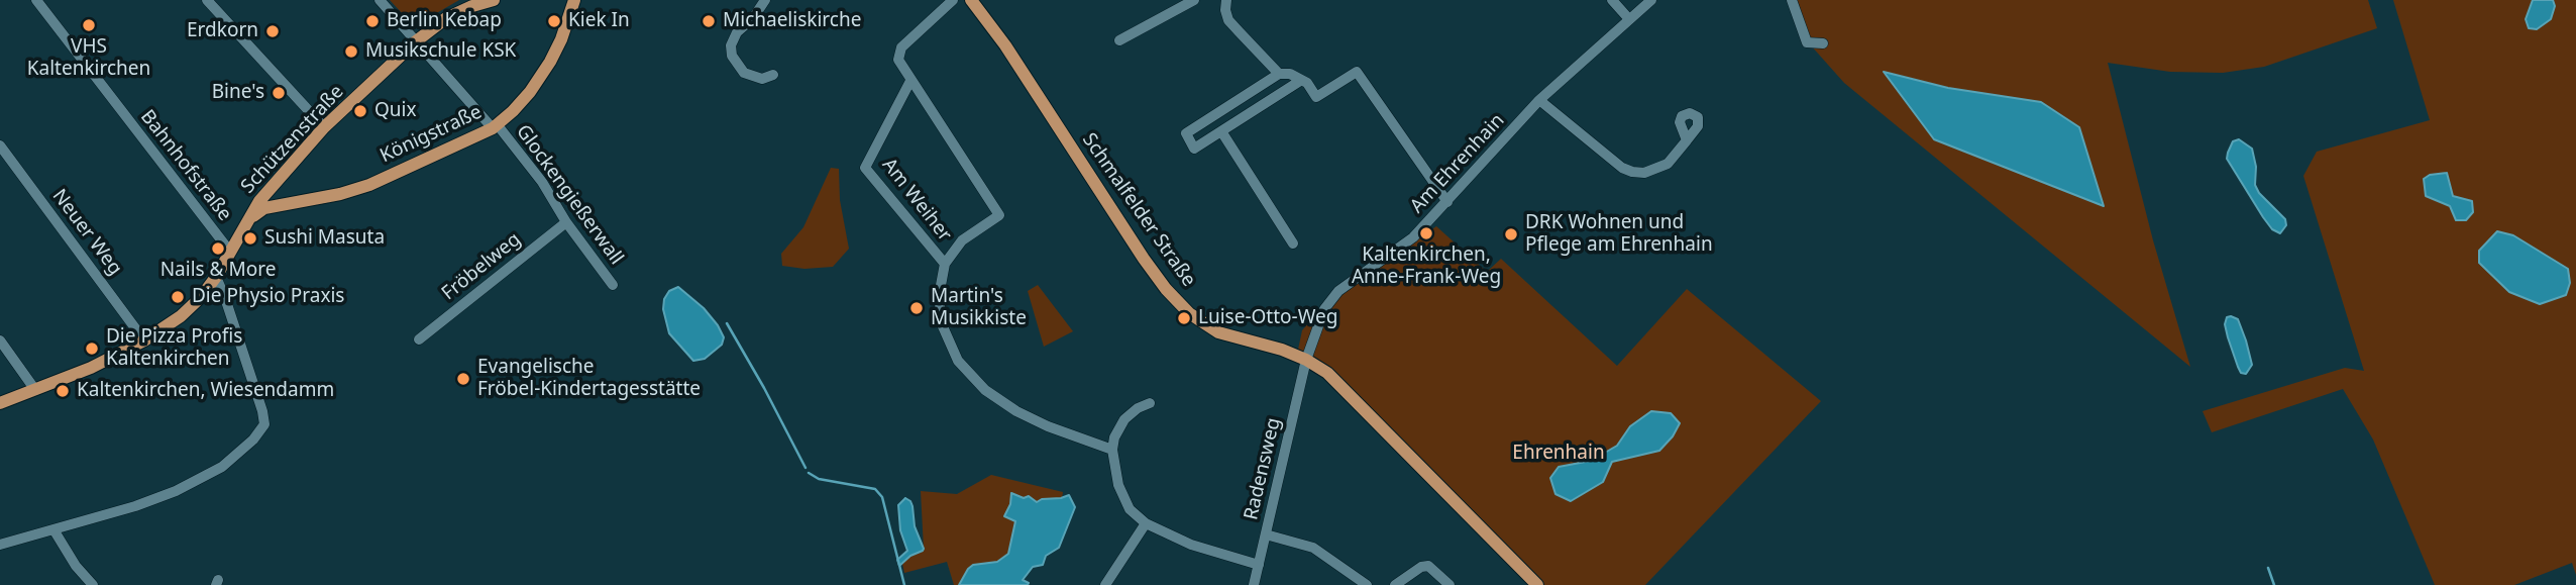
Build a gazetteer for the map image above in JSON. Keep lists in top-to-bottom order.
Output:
{
  "streets": {
    "main road": ["Königstraße", "Schützenstraße", "Schmalfelder Straße"],
    "street": [
      "Am Ehrenhain",
      "Bahnhofstraße",
      "Glockengießerwall",
      "Am Weiher",
      "Neuer Weg",
      "Fröbelweg",
      "Radensweg"
    ]
  },
  "crossings": [
    ["Königstraße", "Schützenstraße"],
    ["Königstraße", "Glockengießerwall"],
    ["Schützenstraße", "Bahnhofstraße"],
    ["Schützenstraße", "Glockengießerwall"],
    ["Schützenstraße", "Neuer Weg"],
    ["Am Ehrenhain", "Schmalfelder Straße"],
    ["Am Ehrenhain", "Radensweg"],
    ["Glockengießerwall", "Fröbelweg"],
    ["Schmalfelder Straße", "Radensweg"]
  ],
  "parks": ["Ehrenhain"],
  "places": [
    "Berlin Kebap",
    "Kiek In",
    "Michaeliskirche",
    "VHS Kaltenkirchen",
    "Erdkorn",
    "Musikschule KSK",
    "Bine's",
    "Quix",
    "Kaltenkirchen, Anne-Frank-Weg",
    "DRK Wohnen und Pflege am Ehrenhain",
    "Sushi Masuta",
    "Nails & More",
    "Die Physio Praxis",
    "Martin's Musikkiste",
    "Luise-Otto-Weg",
    "Die Pizza Profis Kaltenkirchen",
    "Evangelische Fröbel-Kindertagesstätte",
    "Kaltenkirchen, Wiesendamm"
  ]
}
